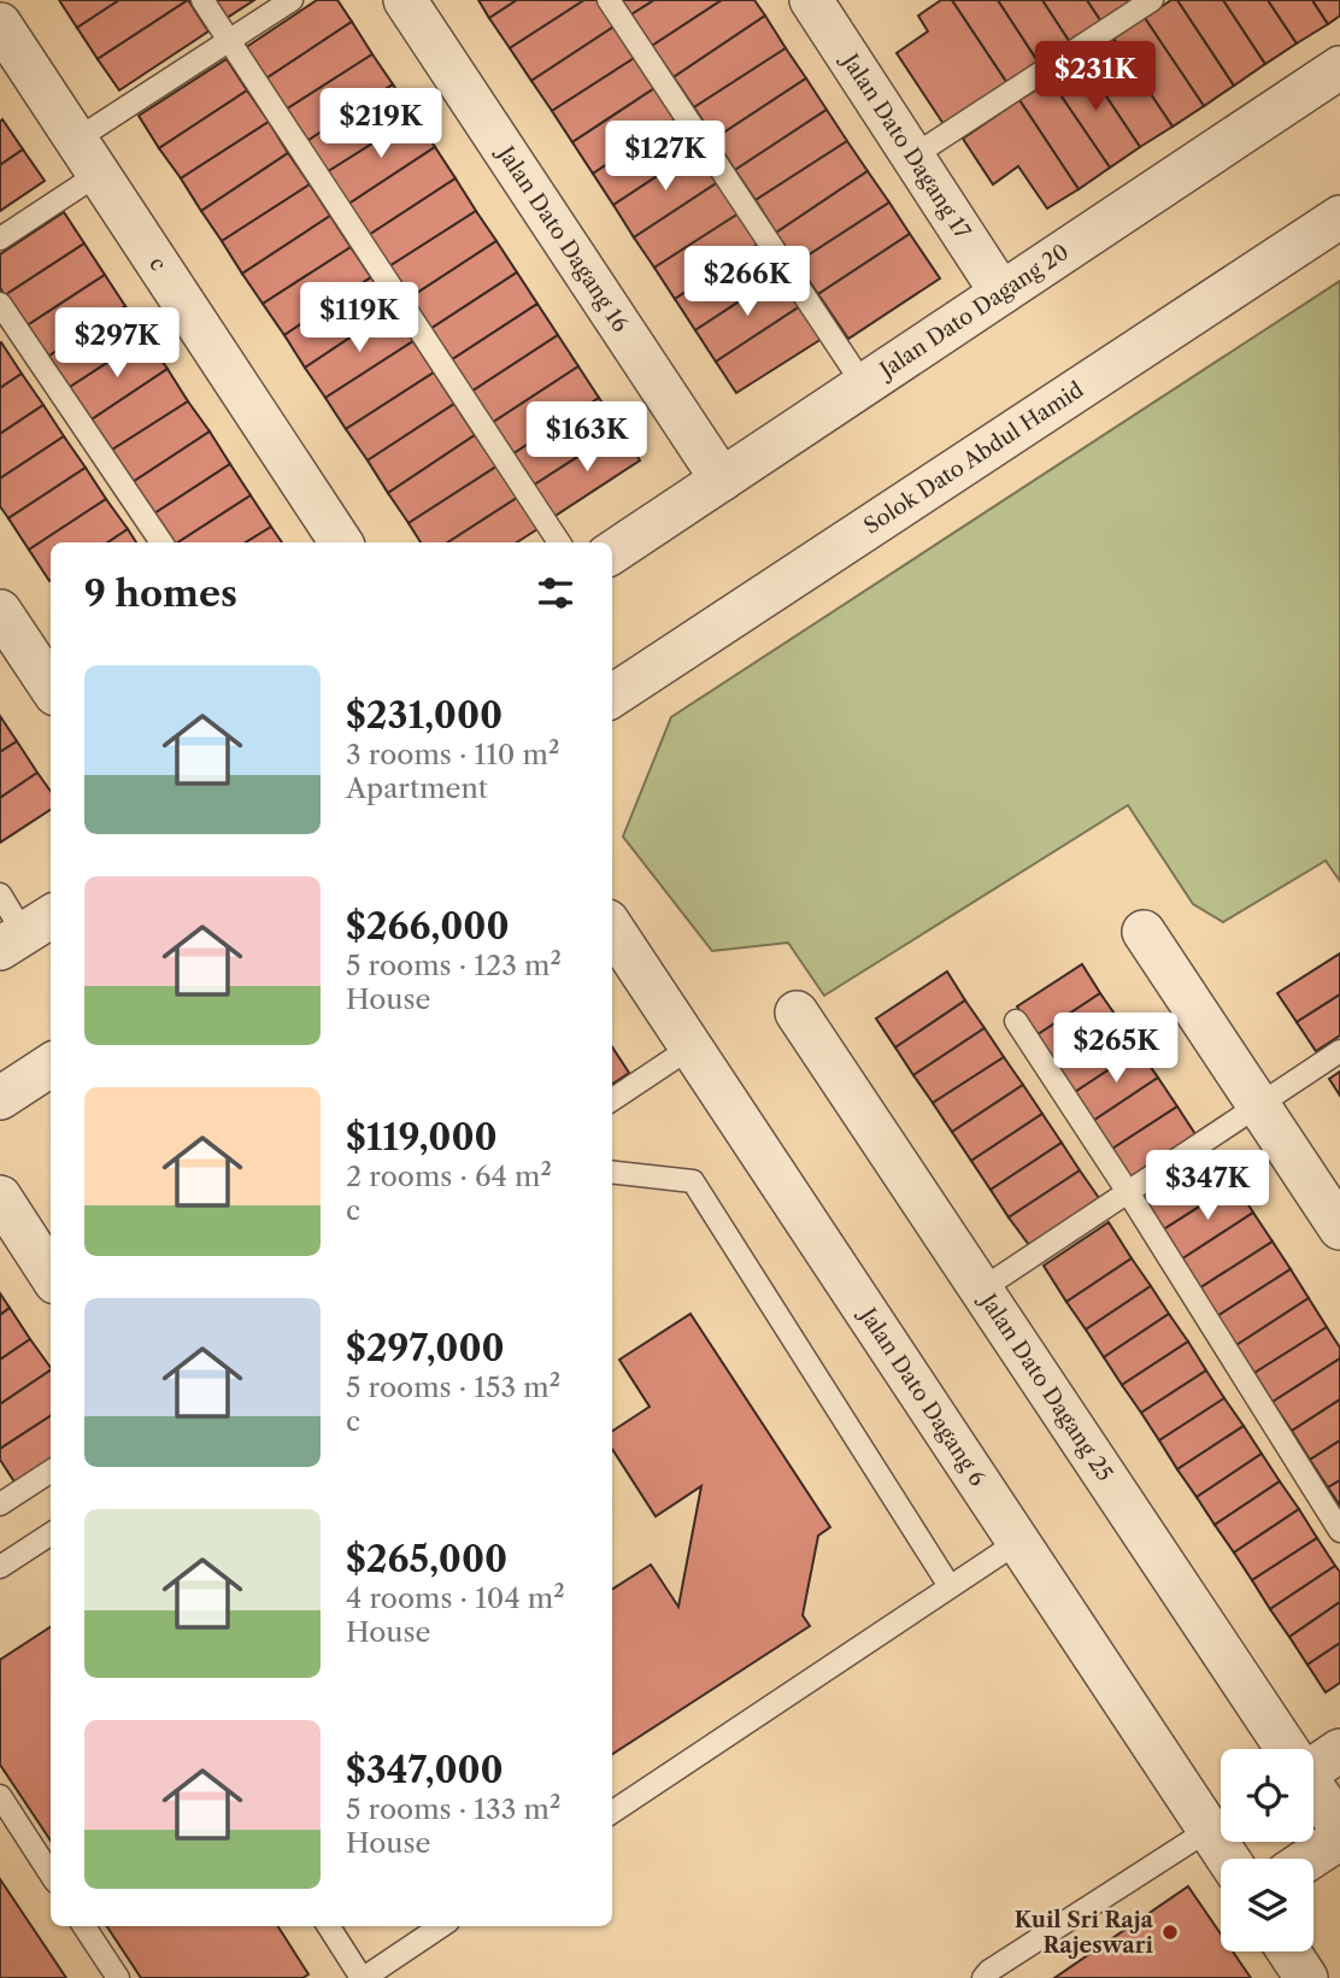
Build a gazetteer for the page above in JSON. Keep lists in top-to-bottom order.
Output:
{
  "streets": {
    "street": [
      "Jalan Dato Dagang 17",
      "Jalan Dato Dagang 16",
      "c",
      "Jalan Dato Dagang 20",
      "Solok Dato Abdul Hamid",
      "Jalan Dato Dagang 25",
      "Jalan Dato Dagang 6"
    ]
  },
  "crossings": [
    ["Jalan Dato Dagang 17", "Jalan Dato Dagang 20"],
    ["Jalan Dato Dagang 16", "Jalan Dato Dagang 20"]
  ],
  "places": ["Kuil Sri Raja Rajeswari"],
  "page": {
    "price": [
      "$231K",
      "$219K",
      "$127K",
      "$266K",
      "$119K",
      "$297K",
      "$163K",
      "$265K",
      "$347K"
    ],
    "heading": "9 homes",
    "list": [
      {
        "name": "$231,000",
        "note": "3 rooms · 110 m² · Apartment"
      },
      {
        "name": "$266,000",
        "note": "5 rooms · 123 m² · House"
      },
      {
        "name": "$119,000",
        "note": "2 rooms · 64 m² · c"
      },
      {
        "name": "$297,000",
        "note": "5 rooms · 153 m² · c"
      },
      {
        "name": "$265,000",
        "note": "4 rooms · 104 m² · House"
      },
      {
        "name": "$347,000",
        "note": "5 rooms · 133 m² · House"
      }
    ]
  }
}
